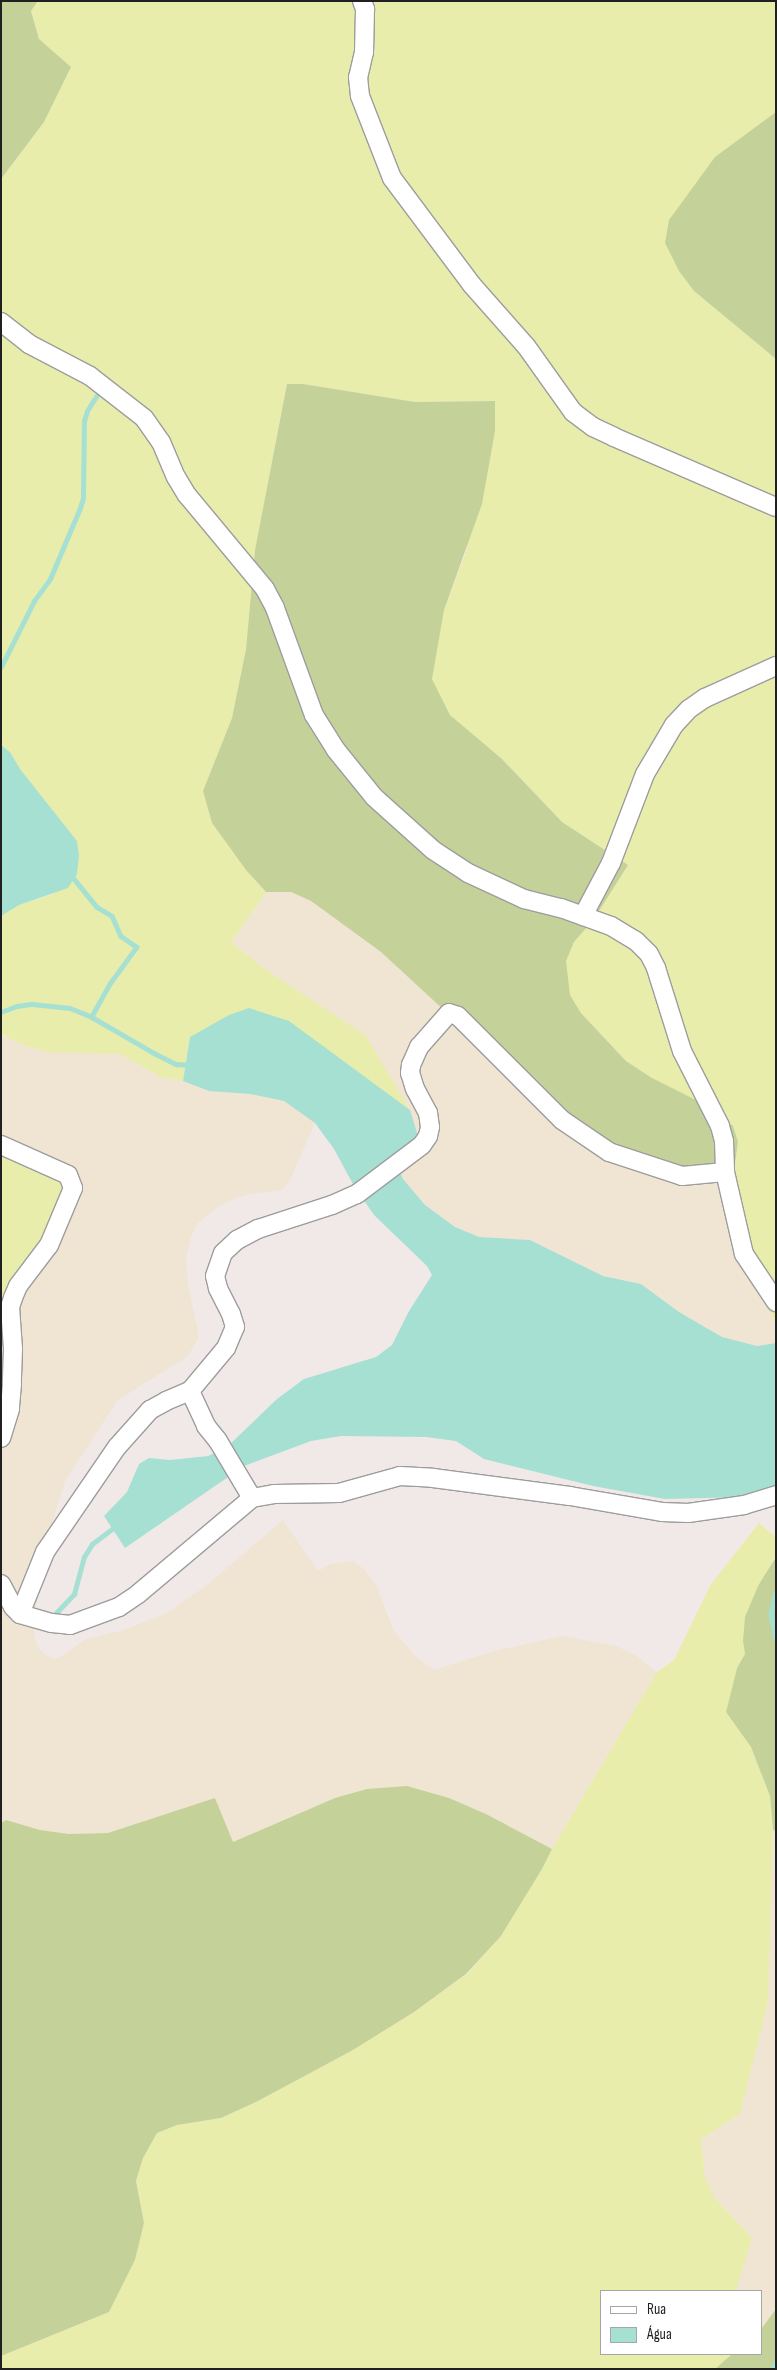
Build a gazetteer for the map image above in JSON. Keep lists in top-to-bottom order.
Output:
{
  "legend": ["Rua", "Água"]
}
